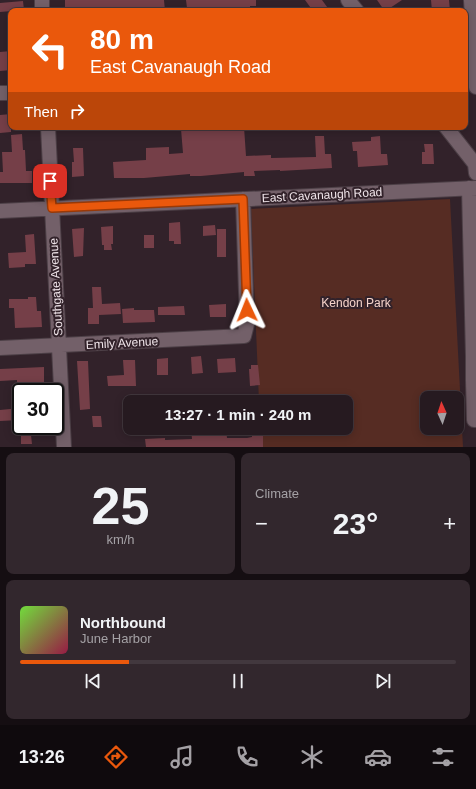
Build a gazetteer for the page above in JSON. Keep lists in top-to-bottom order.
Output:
{
  "streets": {
    "street": ["East Cavanaugh Road", "Southgate Avenue", "Emily Avenue"]
  },
  "crossings": [
    ["East Cavanaugh Road", "Southgate Avenue"],
    ["East Cavanaugh Road", "Emily Avenue"],
    ["Southgate Avenue", "Emily Avenue"]
  ],
  "parks": ["Kendon Park"],
  "north": "top",
  "page": {
    "turn": ["80 m", "East Cavanaugh Road"],
    "then": "Then",
    "limit": "30",
    "trip": "13:27 · 1 min · 240 m",
    "tile": [
      ["25", "km/h"],
      "Climate"
    ],
    "heat": ["−", "23°", "+"],
    "song": ["Northbound", "June Harbor"],
    "tabs": "13:26"
  }
}
